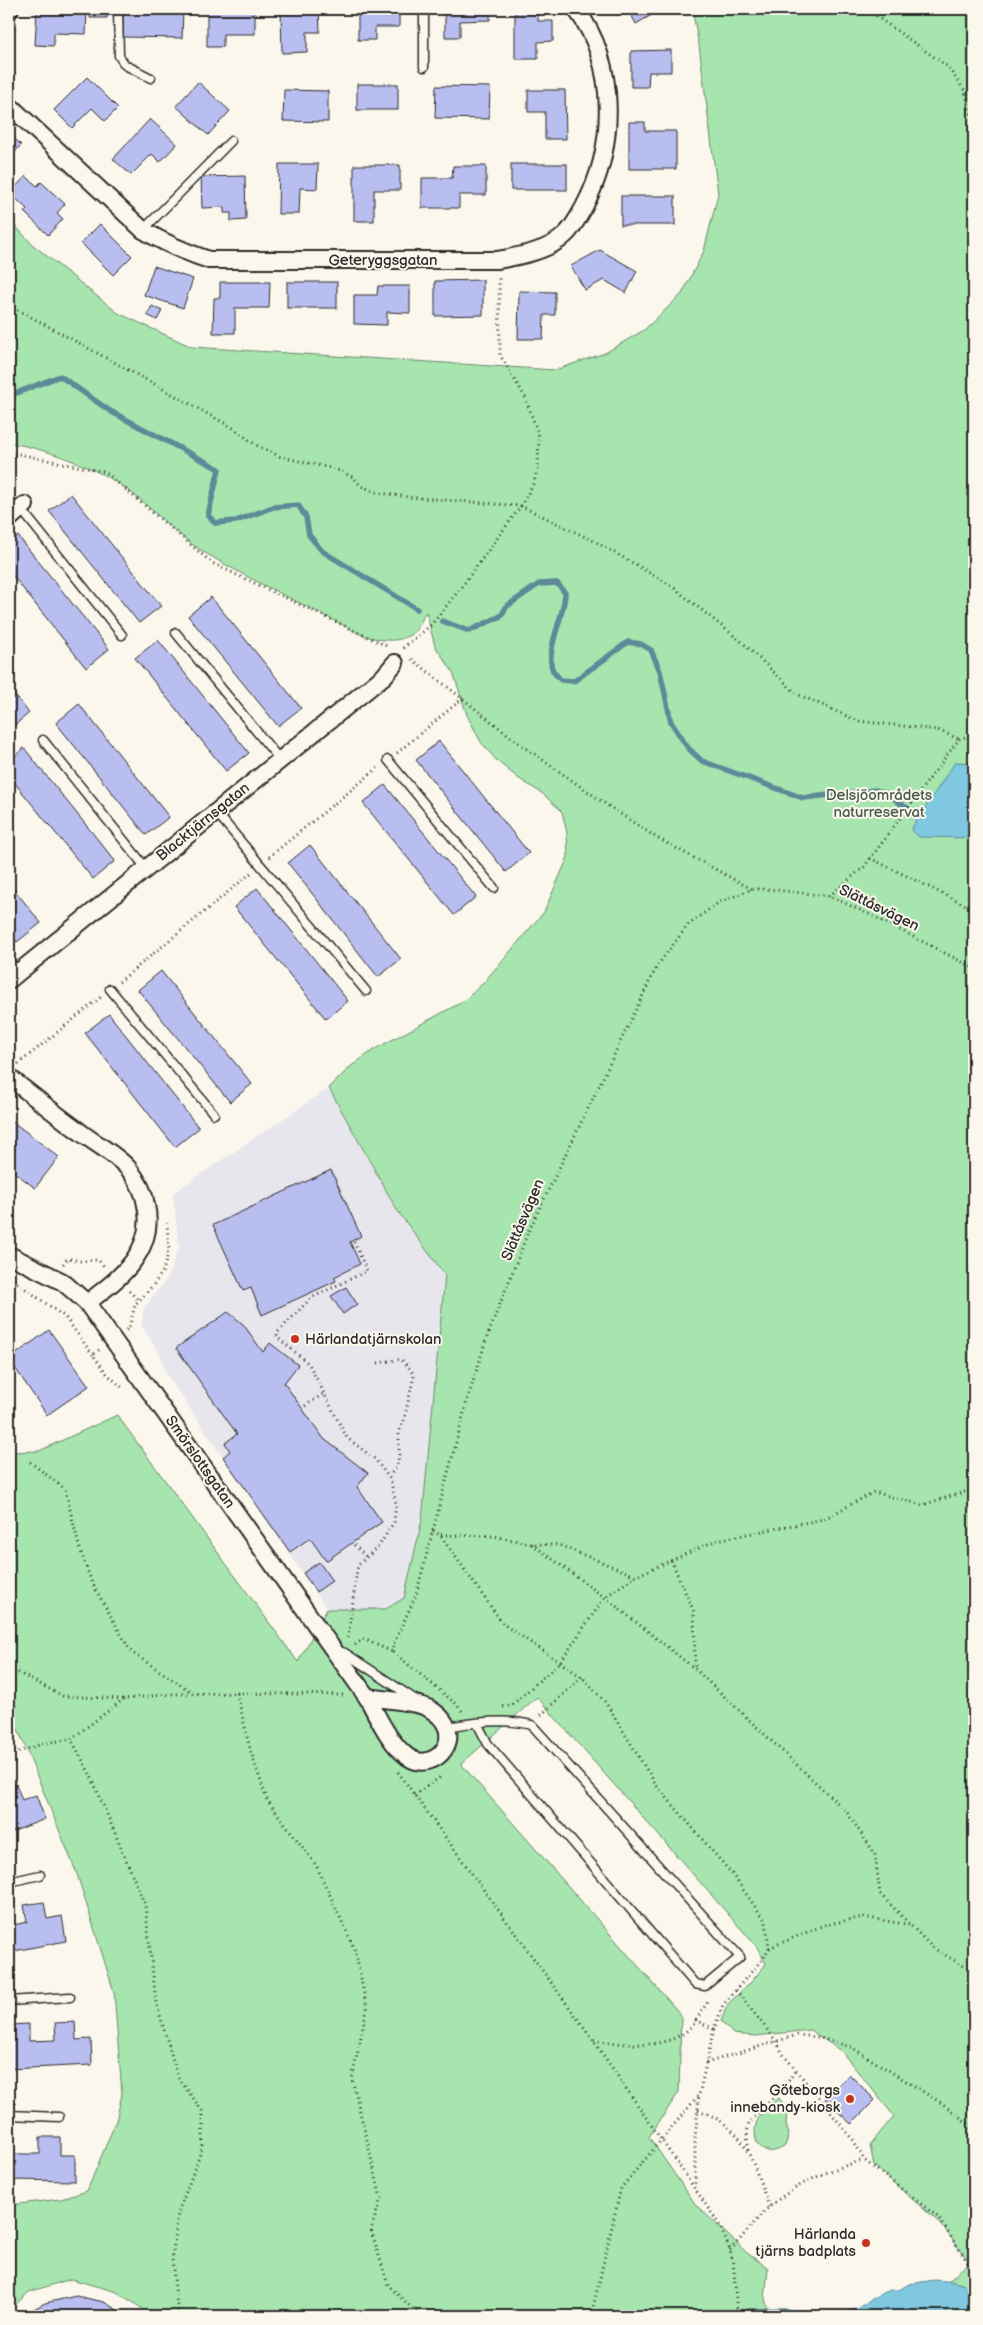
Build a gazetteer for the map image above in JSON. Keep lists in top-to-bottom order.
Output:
{
  "streets": {
    "street": ["Geteryggsgatan", "Blacktjärnsgatan", "Smörslottsgatan"],
    "path": ["Slättåsvägen"]
  },
  "parks": ["Delsjöområdets naturreservat"],
  "places": ["Härlandatjärnskolan", "Göteborgs innebandy-kiosk", "Härlanda tjärns badplats"]
}
